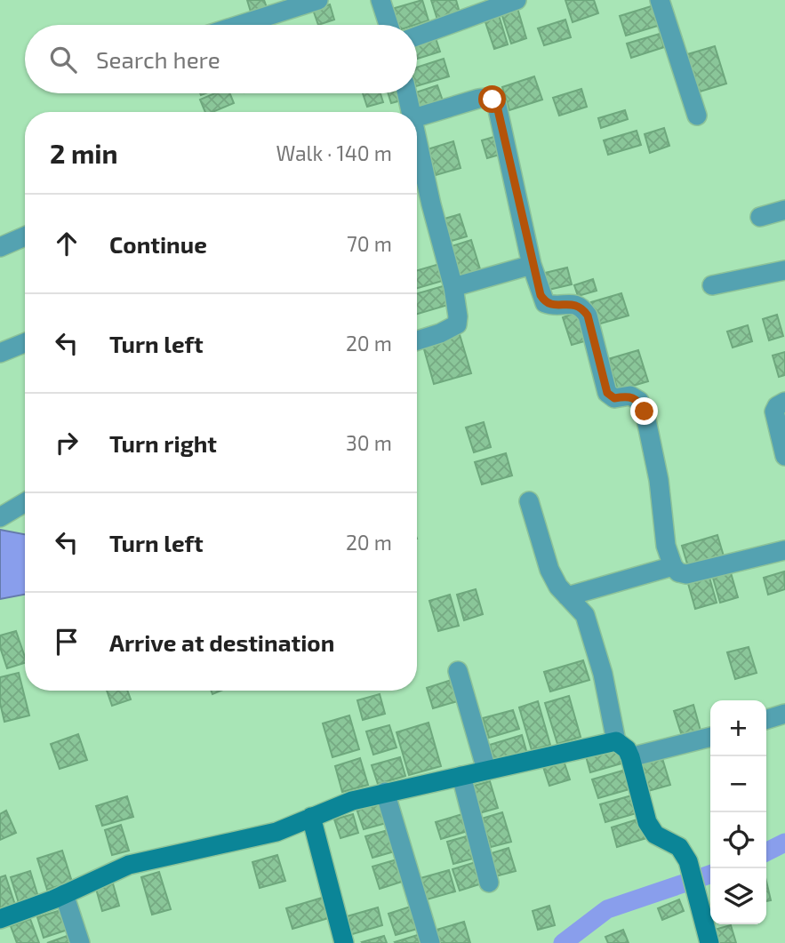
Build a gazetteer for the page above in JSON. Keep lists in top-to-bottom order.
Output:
{
  "page": {
    "search": "Search here",
    "heading": ["2 min", "Walk · 140 m"],
    "list": [
      ["Continue", "70 m"],
      ["Turn left", "20 m"],
      ["Turn right", "30 m"],
      ["Turn left", "20 m"],
      "Arrive at destination"
    ],
    "map_buttons": ["+", "−"]
  }
}
